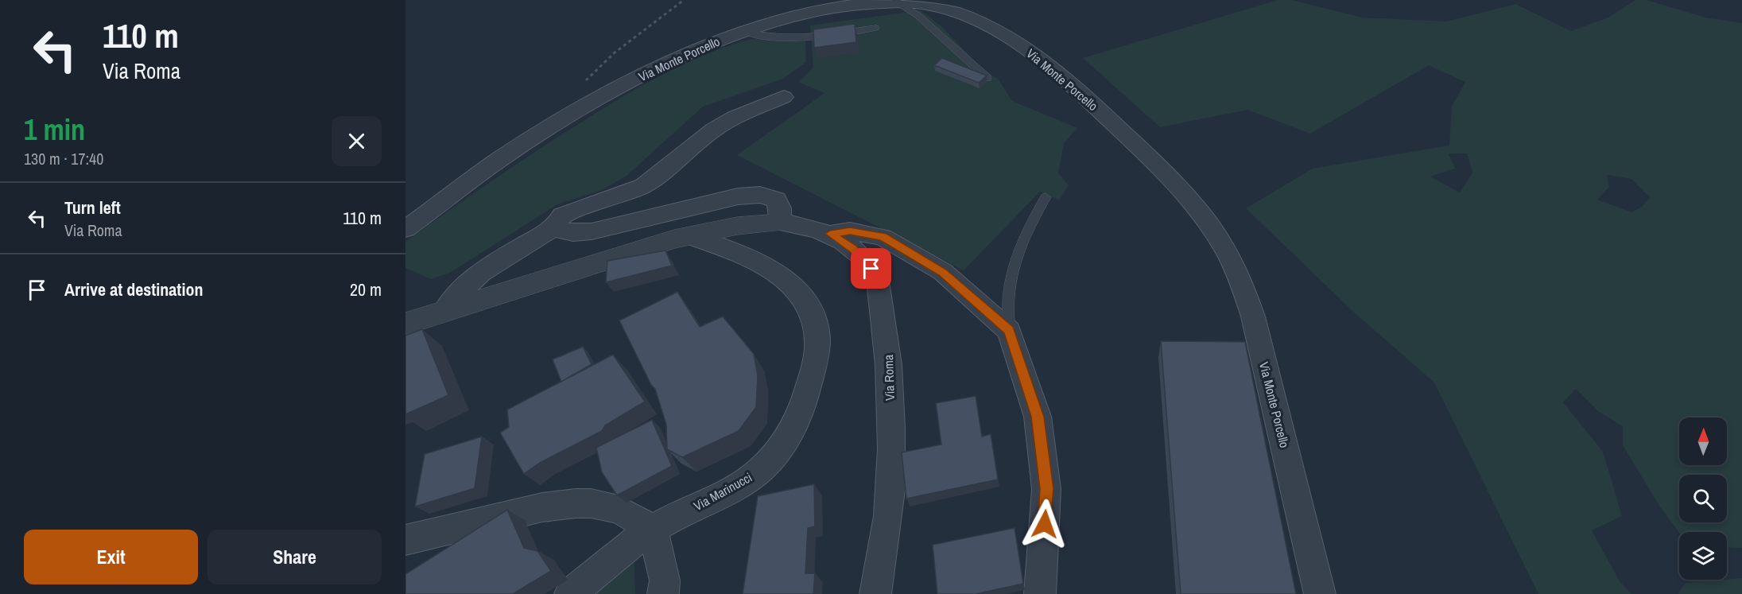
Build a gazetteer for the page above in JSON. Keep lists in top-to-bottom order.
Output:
{
  "streets": {
    "street": ["Via Monte Porcello", "Via Roma", "Via Marinucci"]
  },
  "north": "top",
  "page": {
    "turn": ["110 m", "Via Roma"],
    "heading": ["1 min", "130 m · 17:40"],
    "list": [
      {
        "name": "Turn left",
        "note": "Via Roma",
        "value": "110 m"
      },
      {
        "name": "Arrive at destination",
        "value": "20 m"
      }
    ],
    "buttons": ["Exit", "Share"]
  }
}
